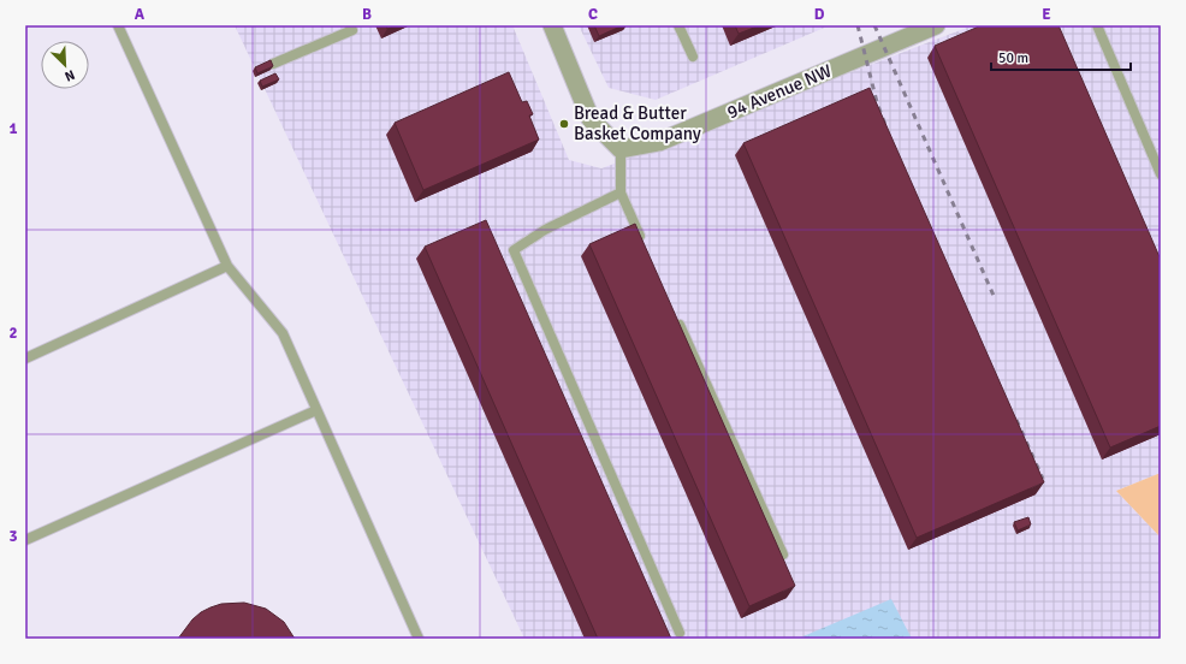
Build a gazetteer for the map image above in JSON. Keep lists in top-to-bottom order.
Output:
{
  "streets": {
    "street": ["94 Avenue NW"]
  },
  "places": ["Bread & Butter Basket Company"],
  "scale_bar": "50 m",
  "north": "bottom right",
  "grid": {
    "columns": [
      "A",
      "B",
      "C",
      "D",
      "E"
    ],
    "rows": ["1", "2", "3"]
  }
}
